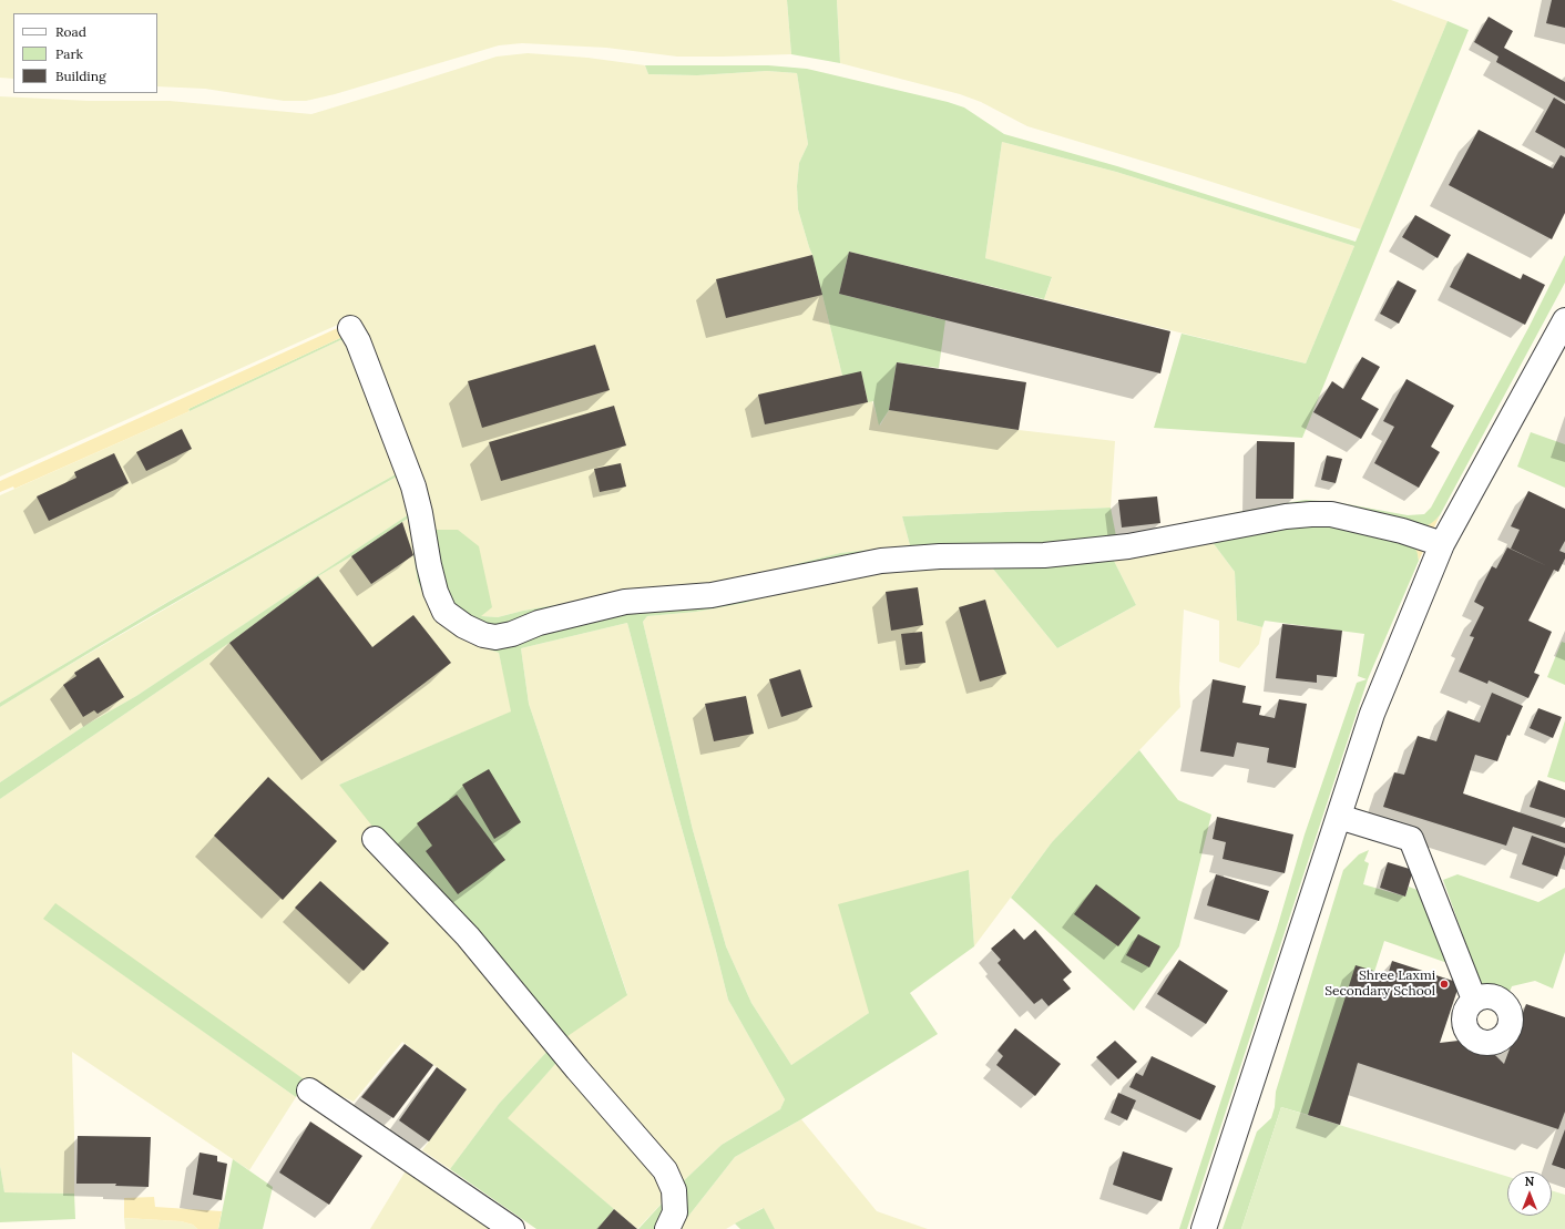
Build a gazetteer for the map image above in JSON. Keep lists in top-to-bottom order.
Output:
{
  "places": ["Shree Laxmi Secondary School"],
  "legend": ["Road", "Park", "Building"],
  "north": "top"
}
